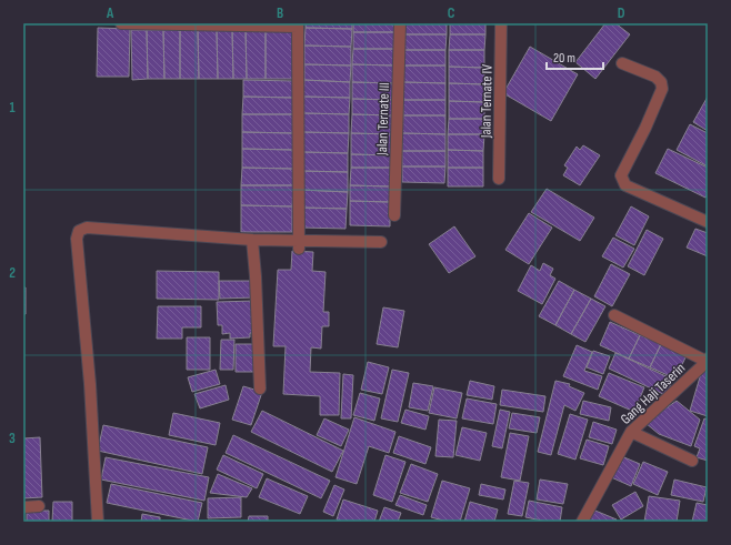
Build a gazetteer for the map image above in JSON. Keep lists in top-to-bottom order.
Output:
{
  "streets": {
    "street": ["Jalan Ternate IV", "Jalan Ternate III", "Gang Haji Taserin"]
  },
  "scale_bar": "20 m",
  "grid": {
    "columns": [
      "A",
      "B",
      "C",
      "D"
    ],
    "rows": ["1", "2", "3"]
  }
}
